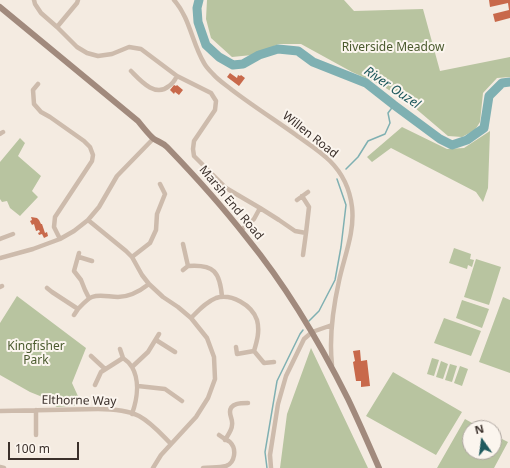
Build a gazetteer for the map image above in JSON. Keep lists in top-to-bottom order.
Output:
{
  "streets": {
    "street": ["Willen Road", "Marsh End Road", "Elthorne Way"]
  },
  "crossings": [
    ["Willen Road", "Marsh End Road"]
  ],
  "water": ["River Ouzel"],
  "parks": ["Riverside Meadow", "Kingfisher Park"],
  "scale_bar": "100 m",
  "north": "top"
}
